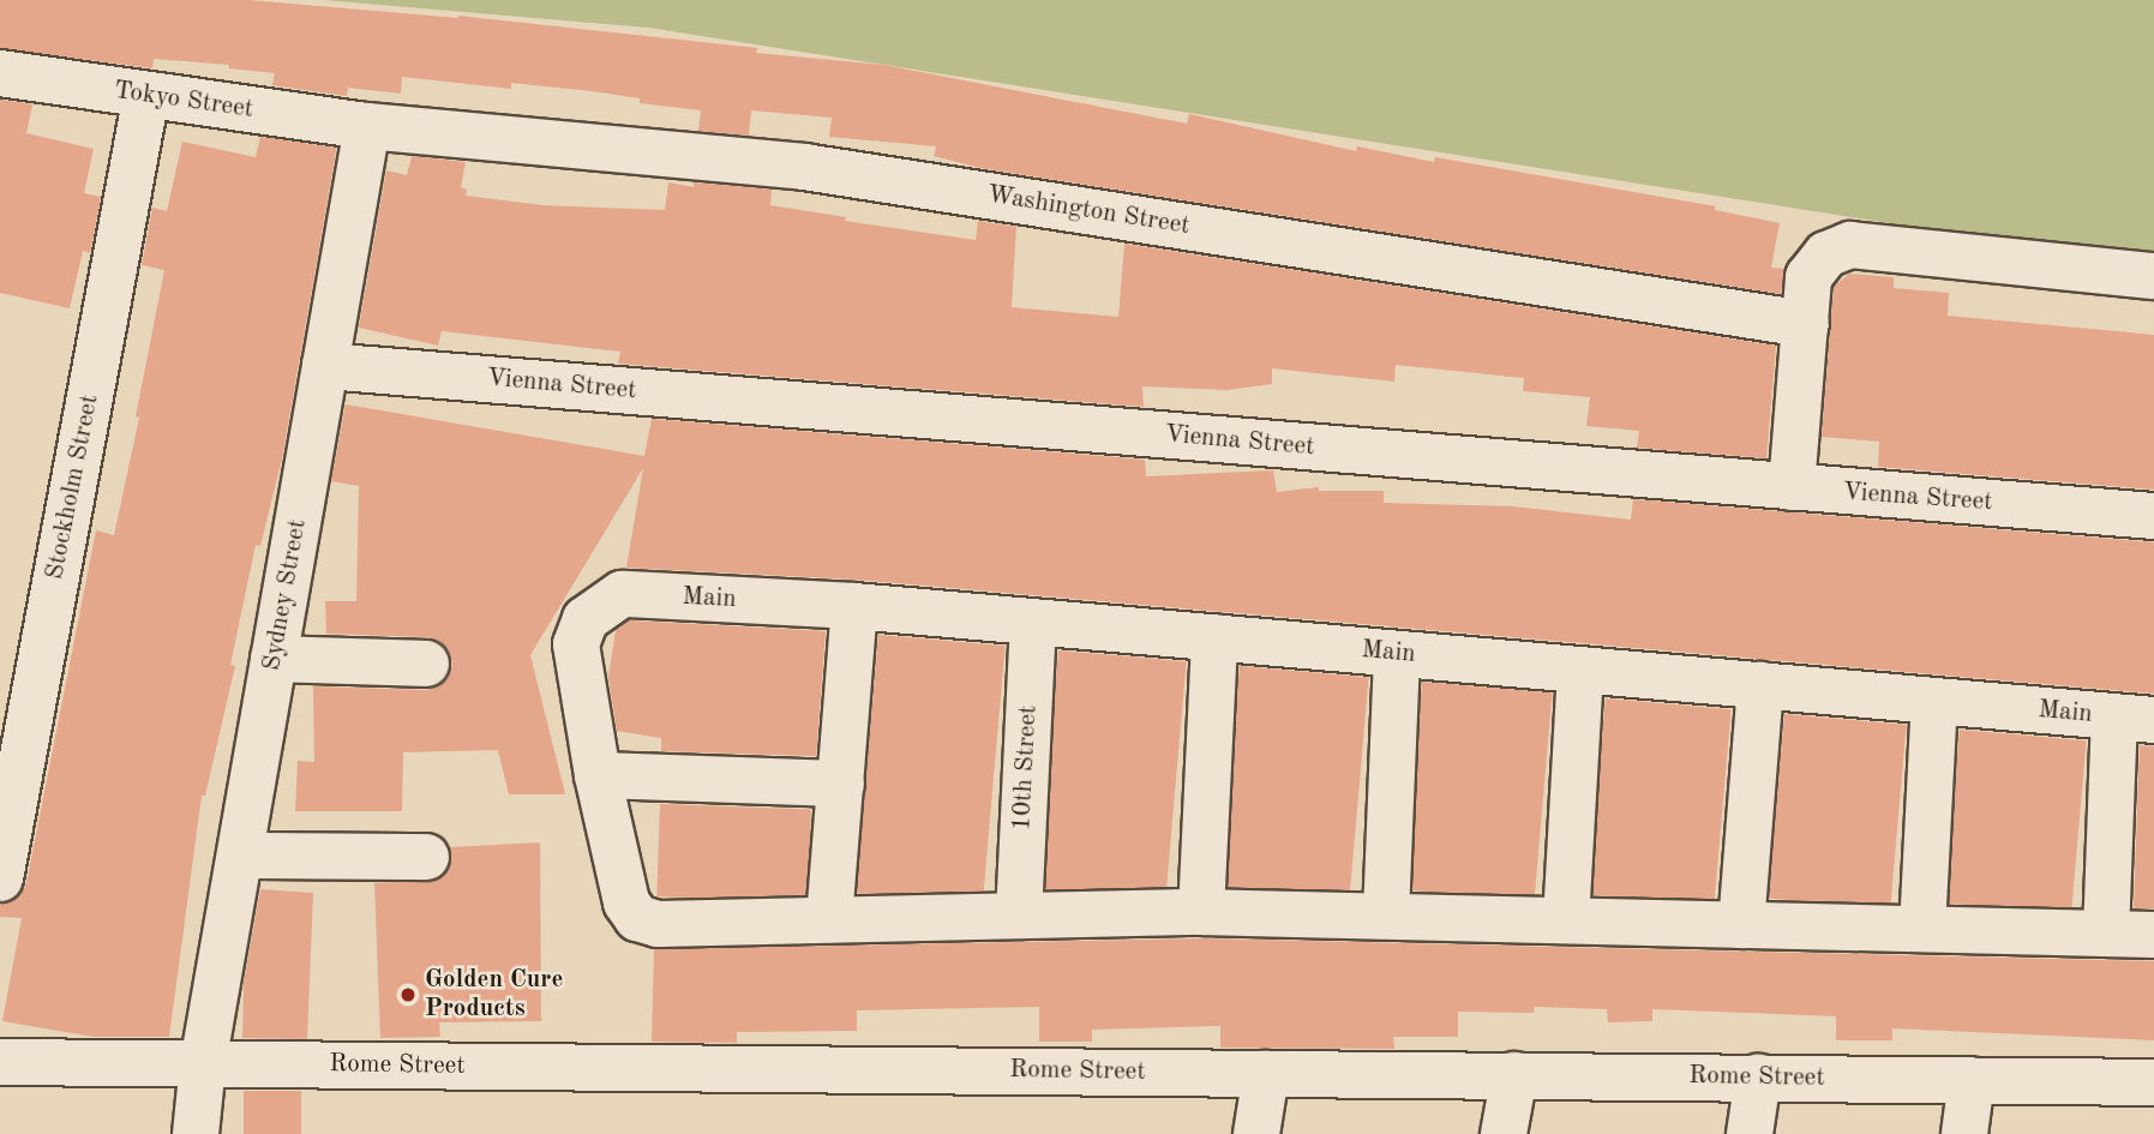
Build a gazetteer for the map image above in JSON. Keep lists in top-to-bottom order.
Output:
{
  "streets": {
    "street": [
      "Tokyo Street",
      "Washington Street",
      "Vienna Street",
      "Stockholm Street",
      "Sydney Street",
      "Main",
      "10th Street",
      "Rome Street"
    ]
  },
  "crossings": [
    ["Tokyo Street", "Washington Street"],
    ["Tokyo Street", "Stockholm Street"],
    ["Tokyo Street", "Sydney Street"],
    ["Washington Street", "Sydney Street"],
    ["Vienna Street", "Sydney Street"],
    ["Sydney Street", "Rome Street"],
    ["Main", "10th Street"]
  ],
  "places": ["Golden Cure Products"]
}
